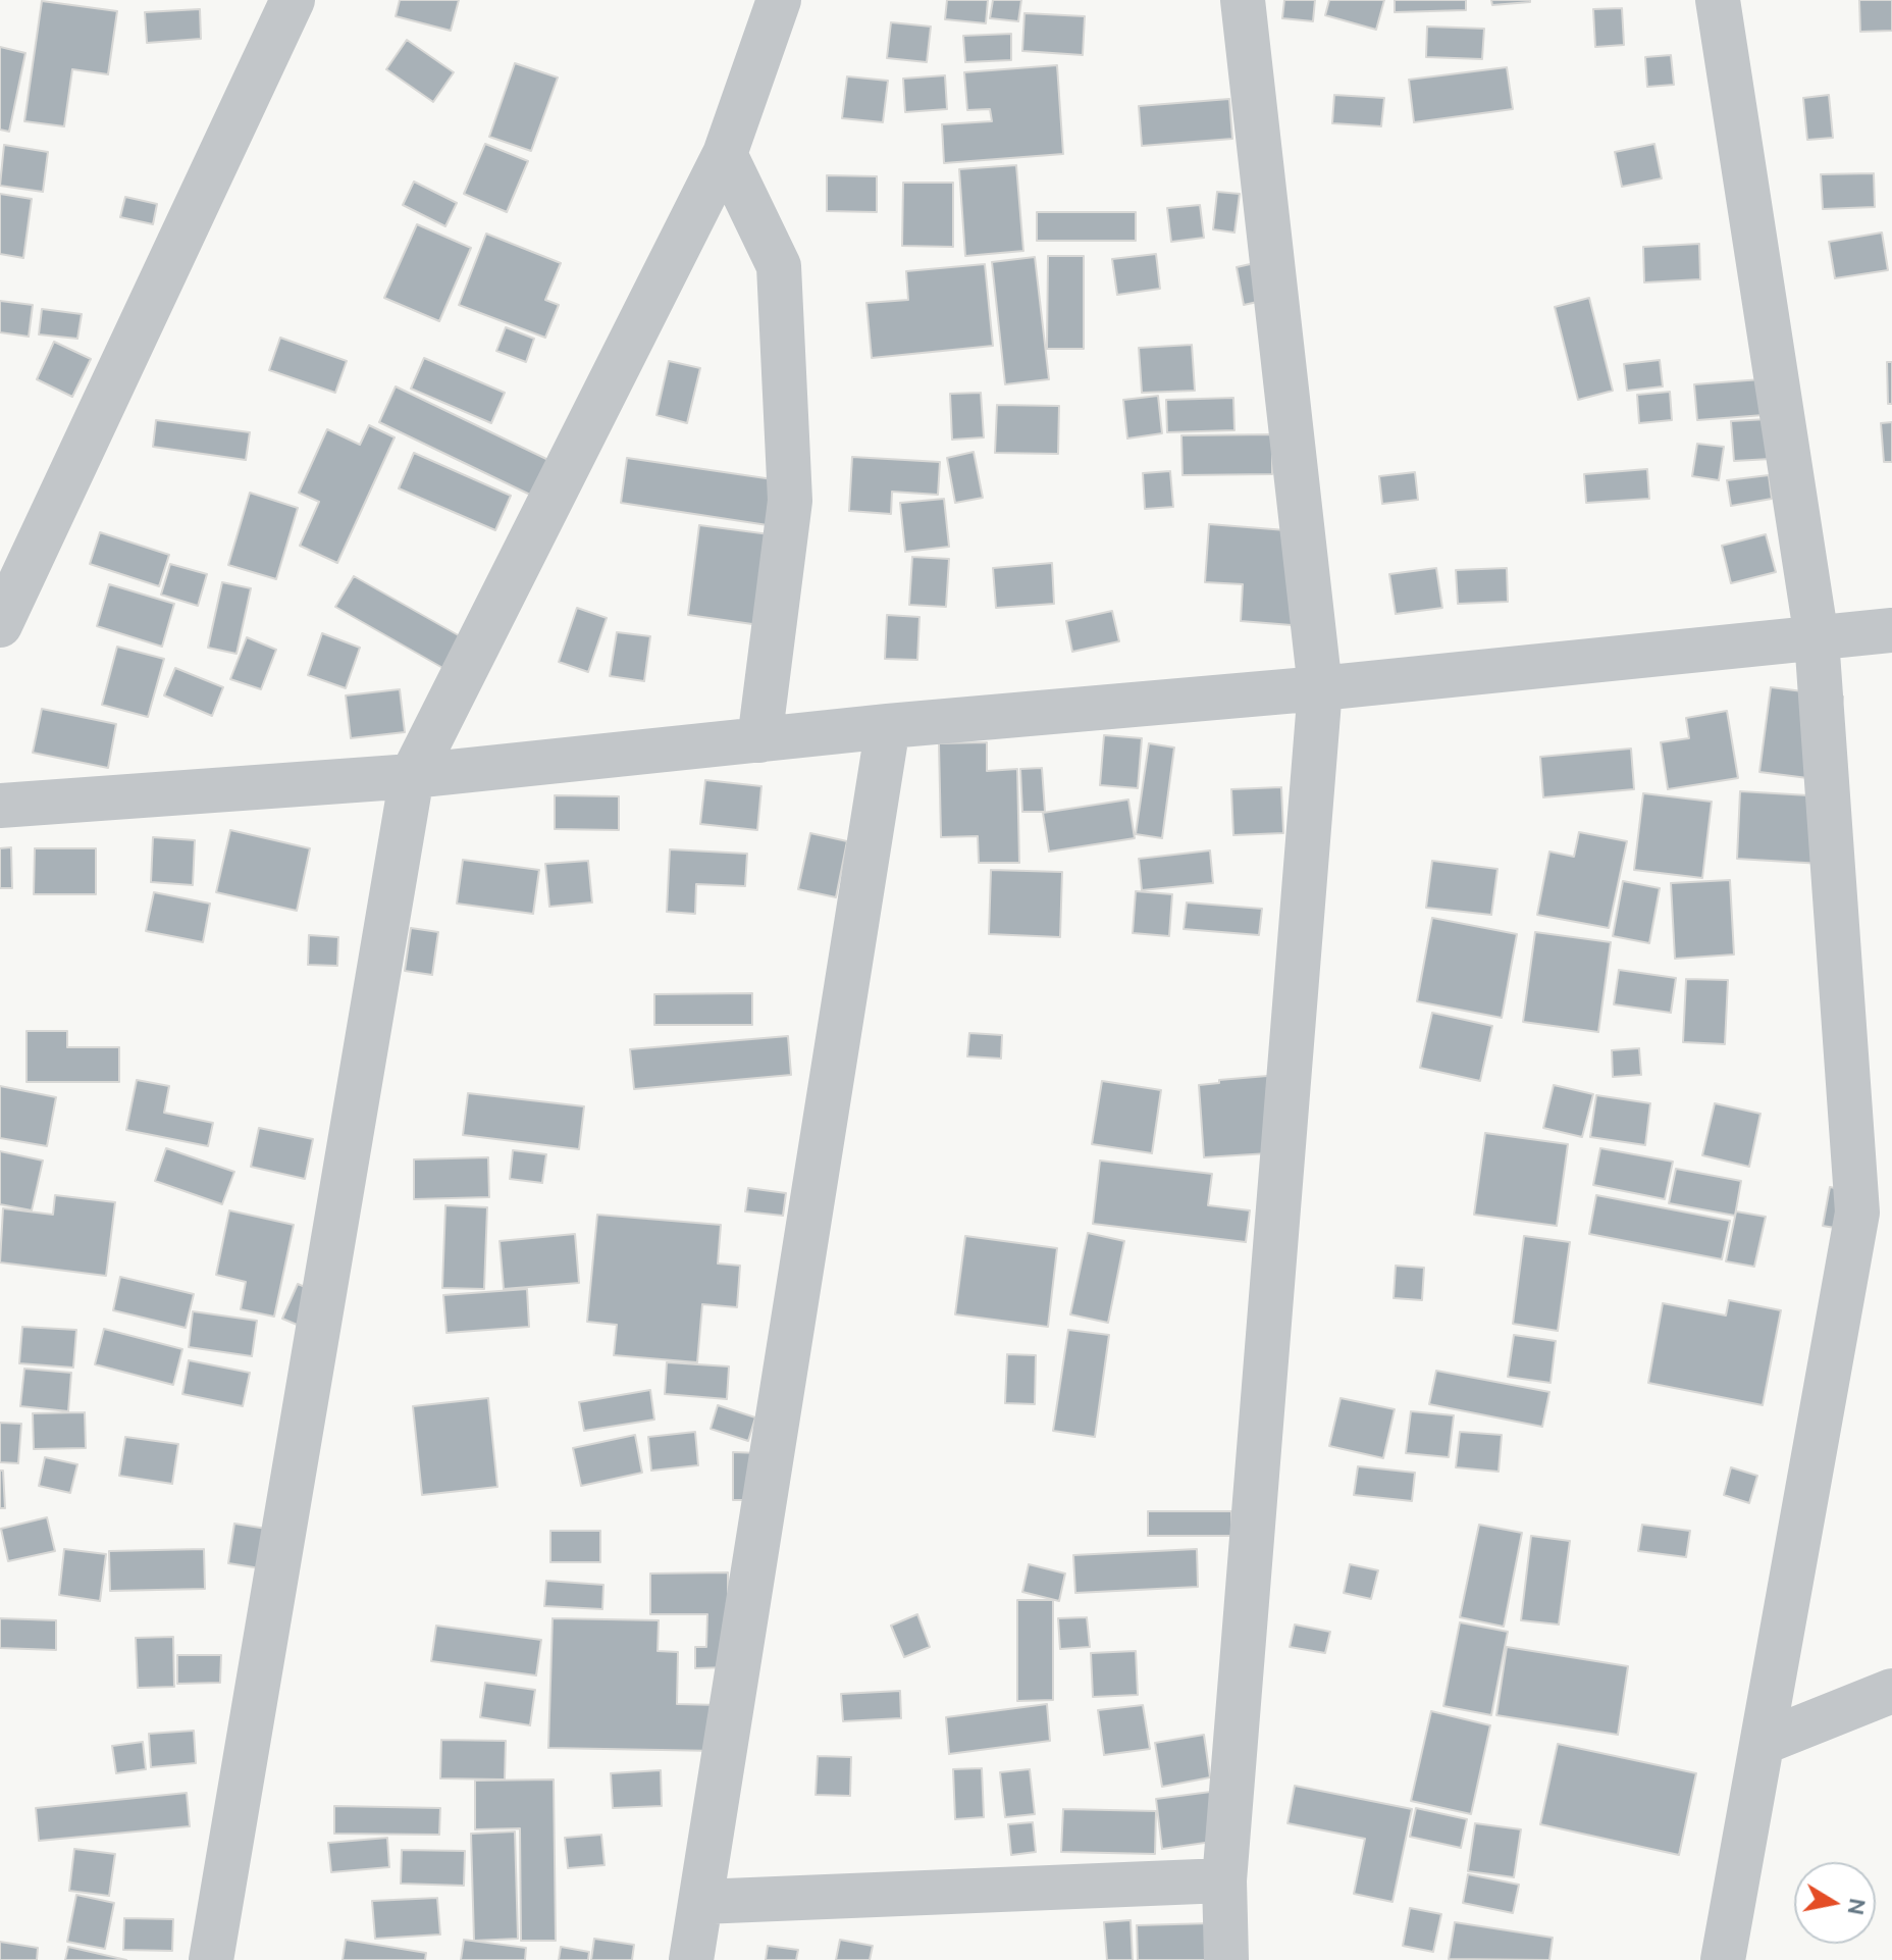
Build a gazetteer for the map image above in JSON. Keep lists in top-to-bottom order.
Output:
{
  "north": "right"
}
